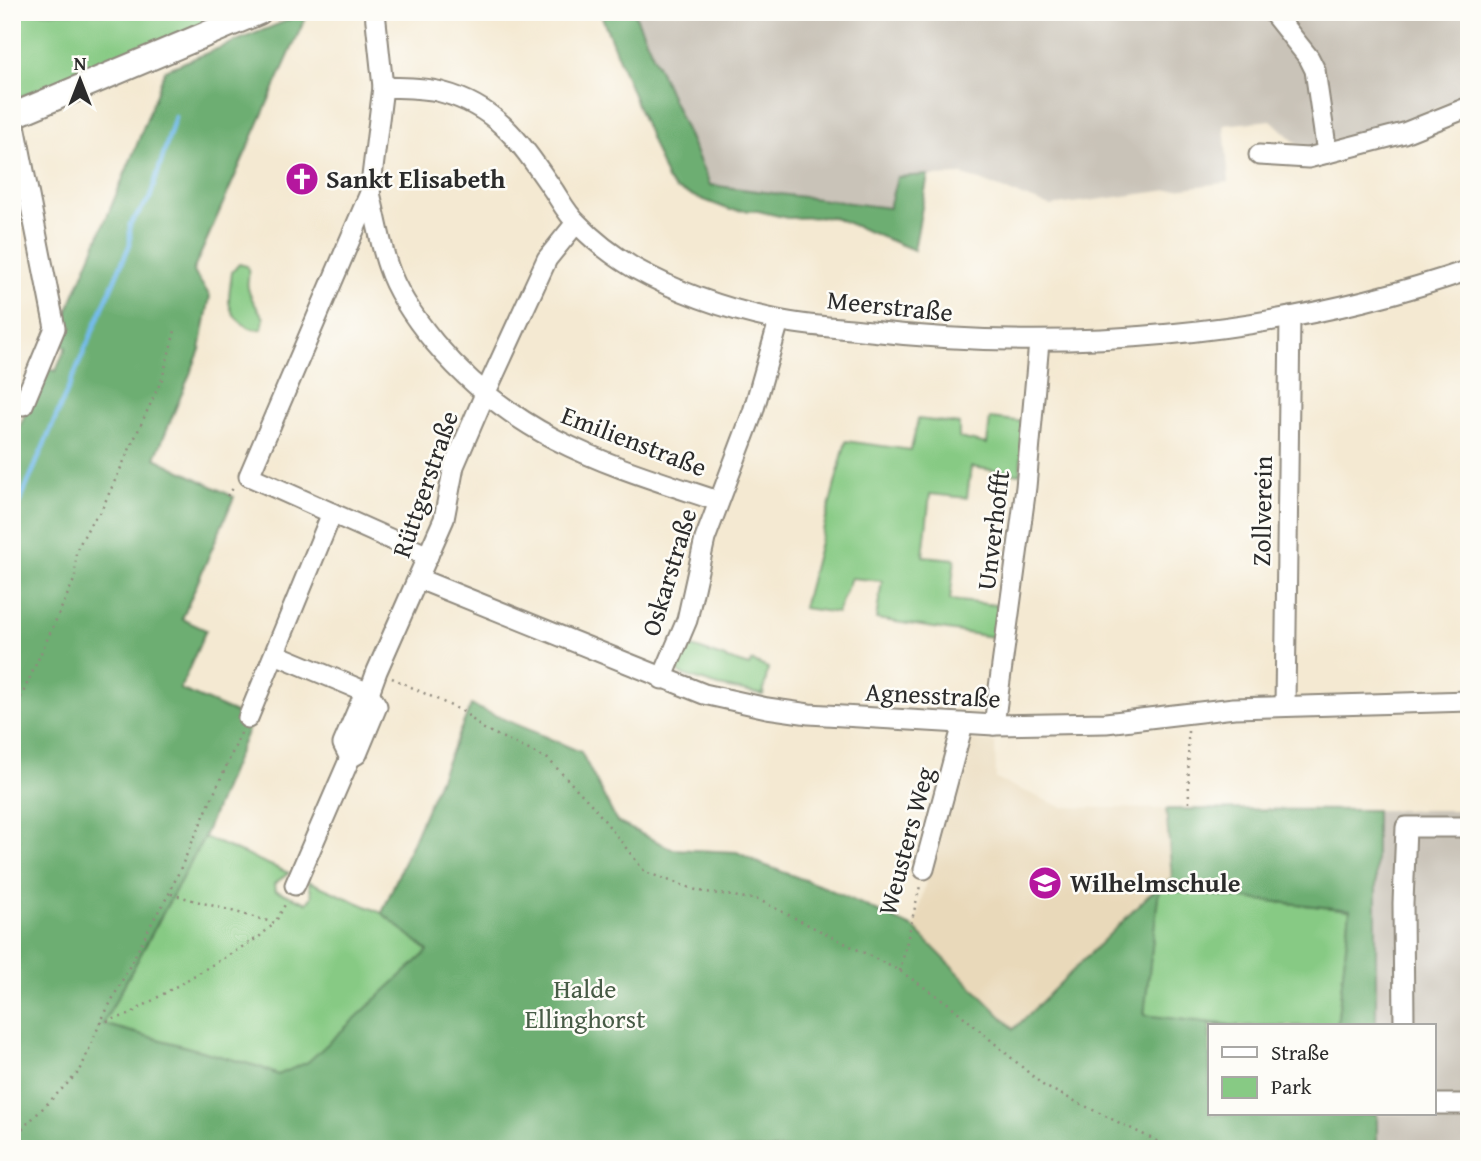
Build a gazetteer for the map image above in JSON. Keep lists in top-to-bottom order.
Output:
{
  "streets": {
    "street": [
      "Meerstraße",
      "Emilienstraße",
      "Rüttgerstraße",
      "Zollverein",
      "Unverhofft",
      "Oskarstraße",
      "Agnesstraße",
      "Weusters Weg"
    ]
  },
  "crossings": [
    ["Meerstraße", "Rüttgerstraße"],
    ["Meerstraße", "Zollverein"],
    ["Meerstraße", "Unverhofft"],
    ["Meerstraße", "Oskarstraße"],
    ["Emilienstraße", "Rüttgerstraße"],
    ["Emilienstraße", "Oskarstraße"],
    ["Rüttgerstraße", "Agnesstraße"],
    ["Zollverein", "Agnesstraße"],
    ["Unverhofft", "Agnesstraße"],
    ["Oskarstraße", "Agnesstraße"],
    ["Agnesstraße", "Weusters Weg"]
  ],
  "parks": ["Halde Ellinghorst"],
  "places": {
    "church": ["Sankt Elisabeth"],
    "school or university": ["Wilhelmschule"]
  },
  "legend": ["Straße", "Park"],
  "north": "top"
}
